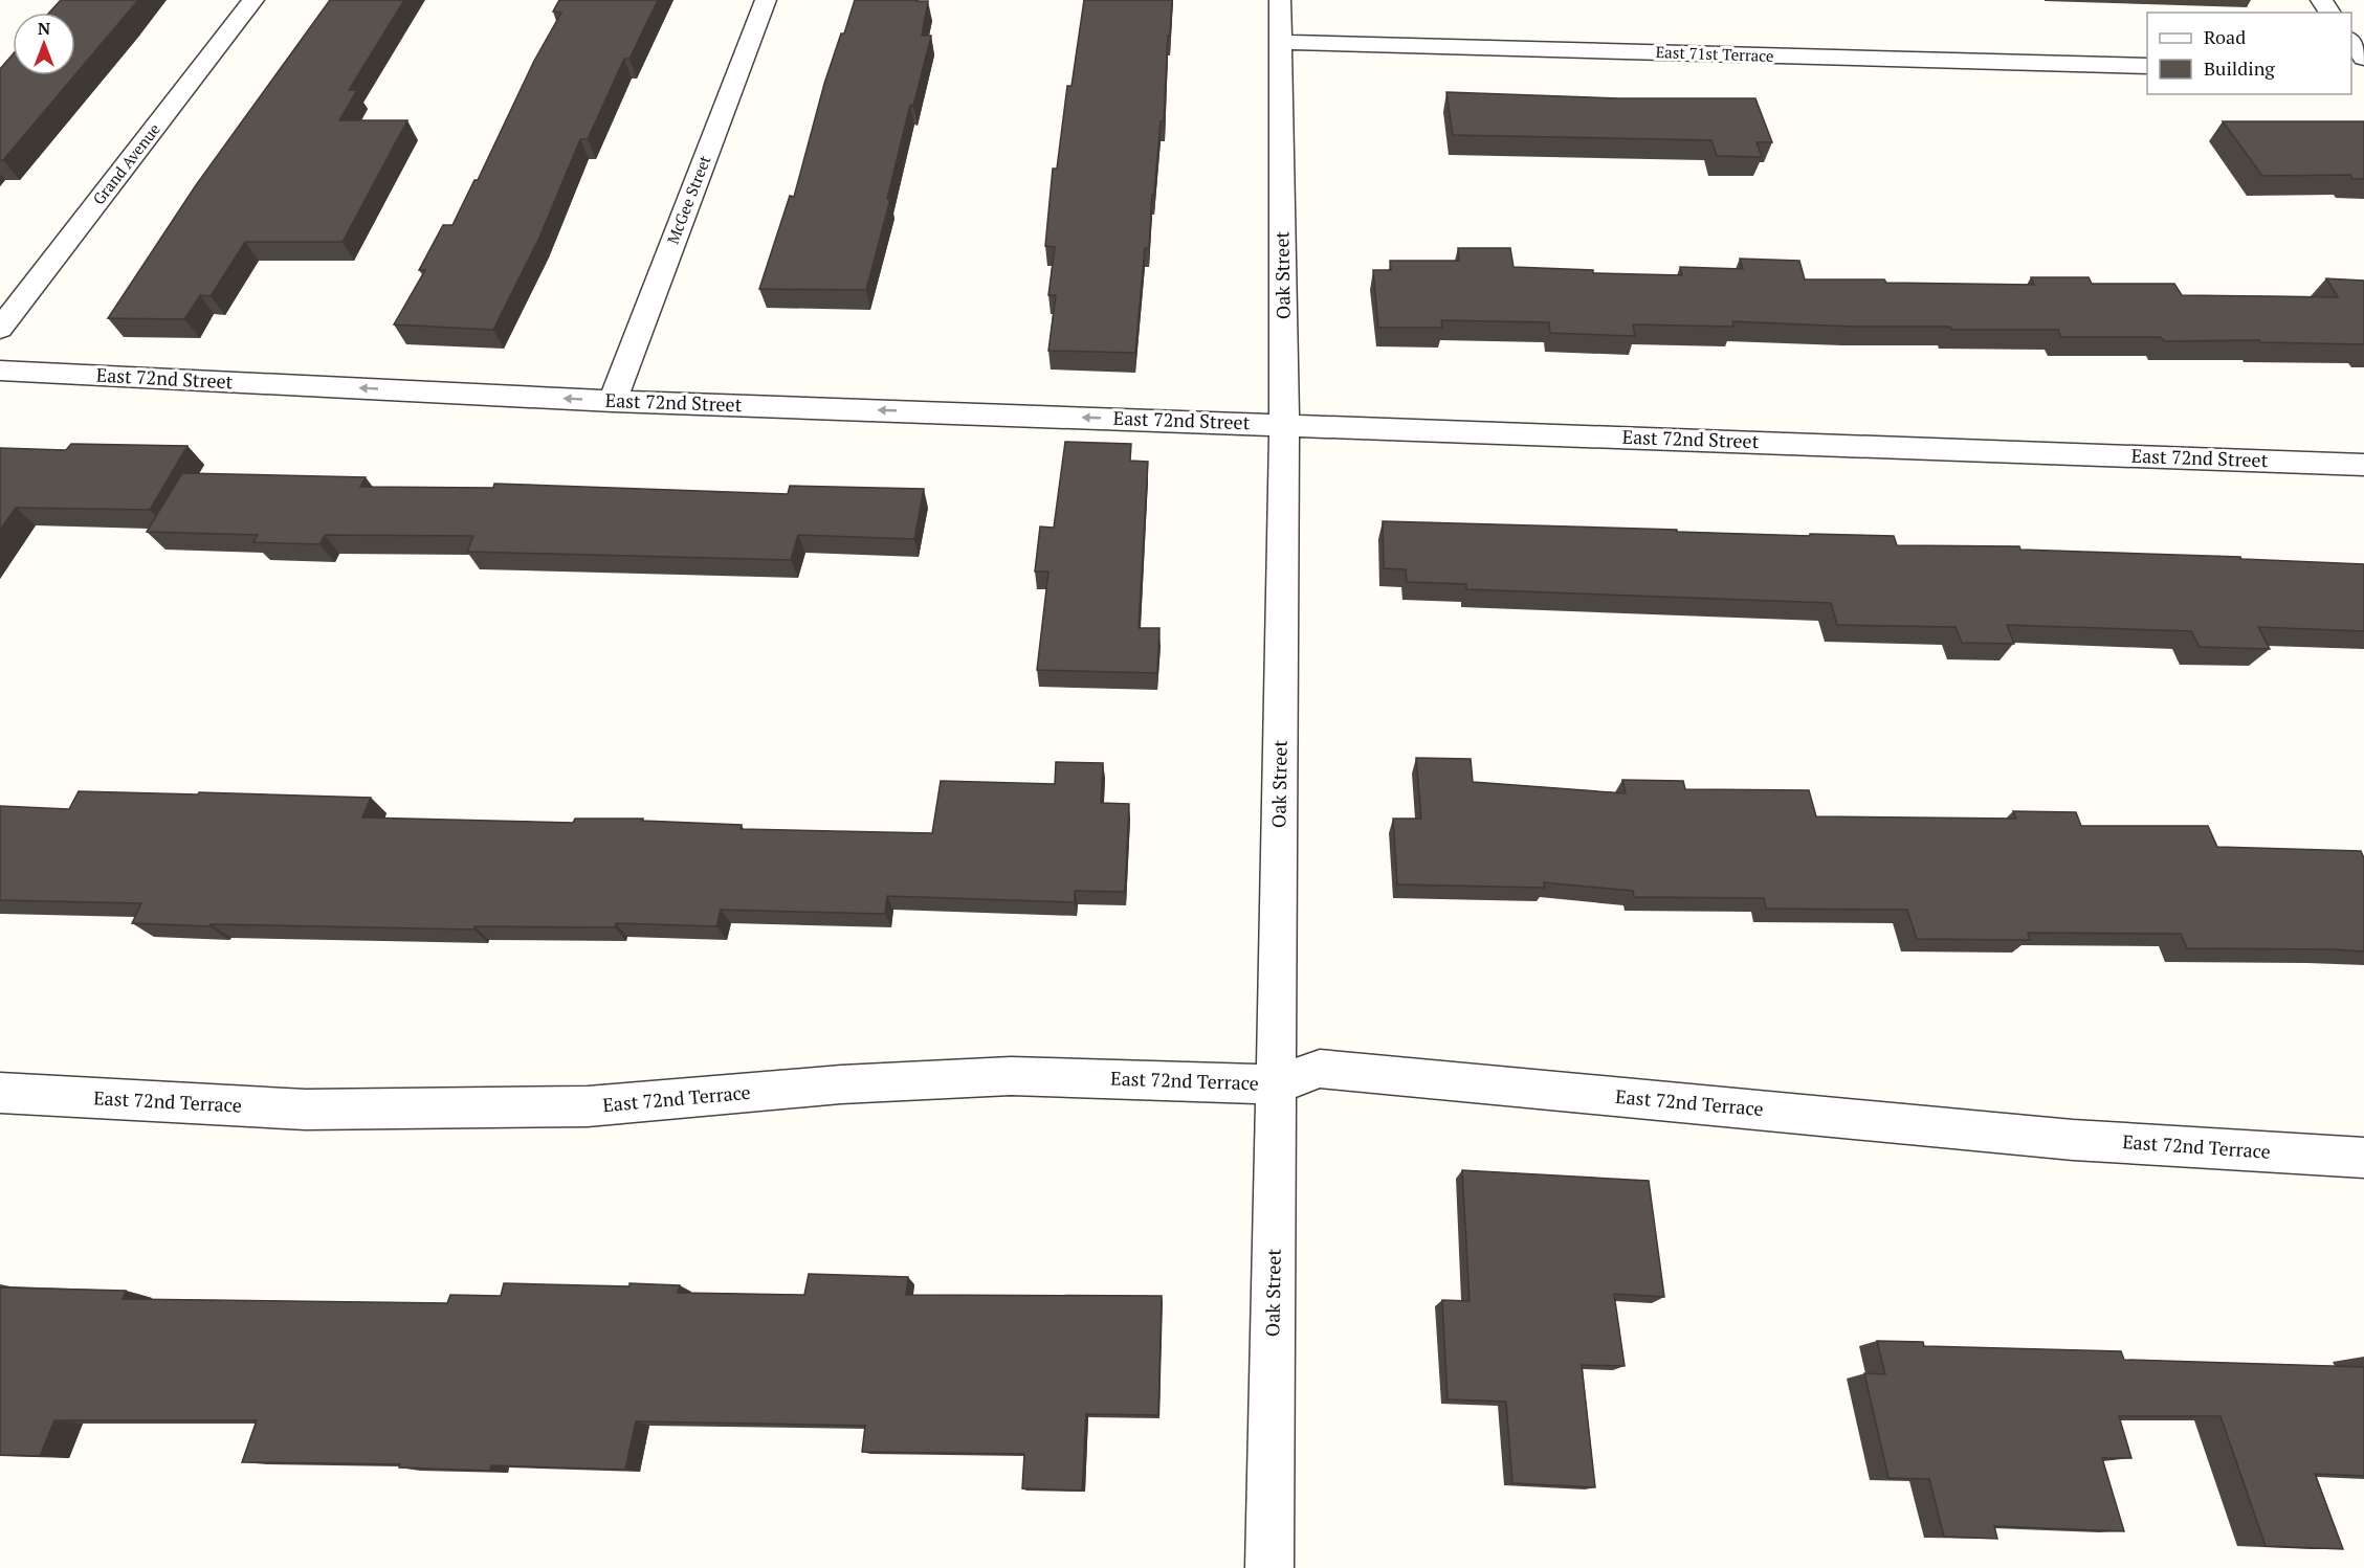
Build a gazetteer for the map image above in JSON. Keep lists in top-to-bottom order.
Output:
{
  "streets": {
    "street": [
      "East 71st Terrace",
      "Grand Avenue",
      "McGee Street",
      "Oak Street",
      "East 72nd Street",
      "East 72nd Terrace"
    ]
  },
  "crossings": [
    ["East 71st Terrace", "Oak Street"],
    ["McGee Street", "East 72nd Street"],
    ["Oak Street", "East 72nd Street"],
    ["Oak Street", "East 72nd Terrace"]
  ],
  "one_way": ["East 72nd Street"],
  "legend": ["Road", "Building"],
  "north": "top"
}
